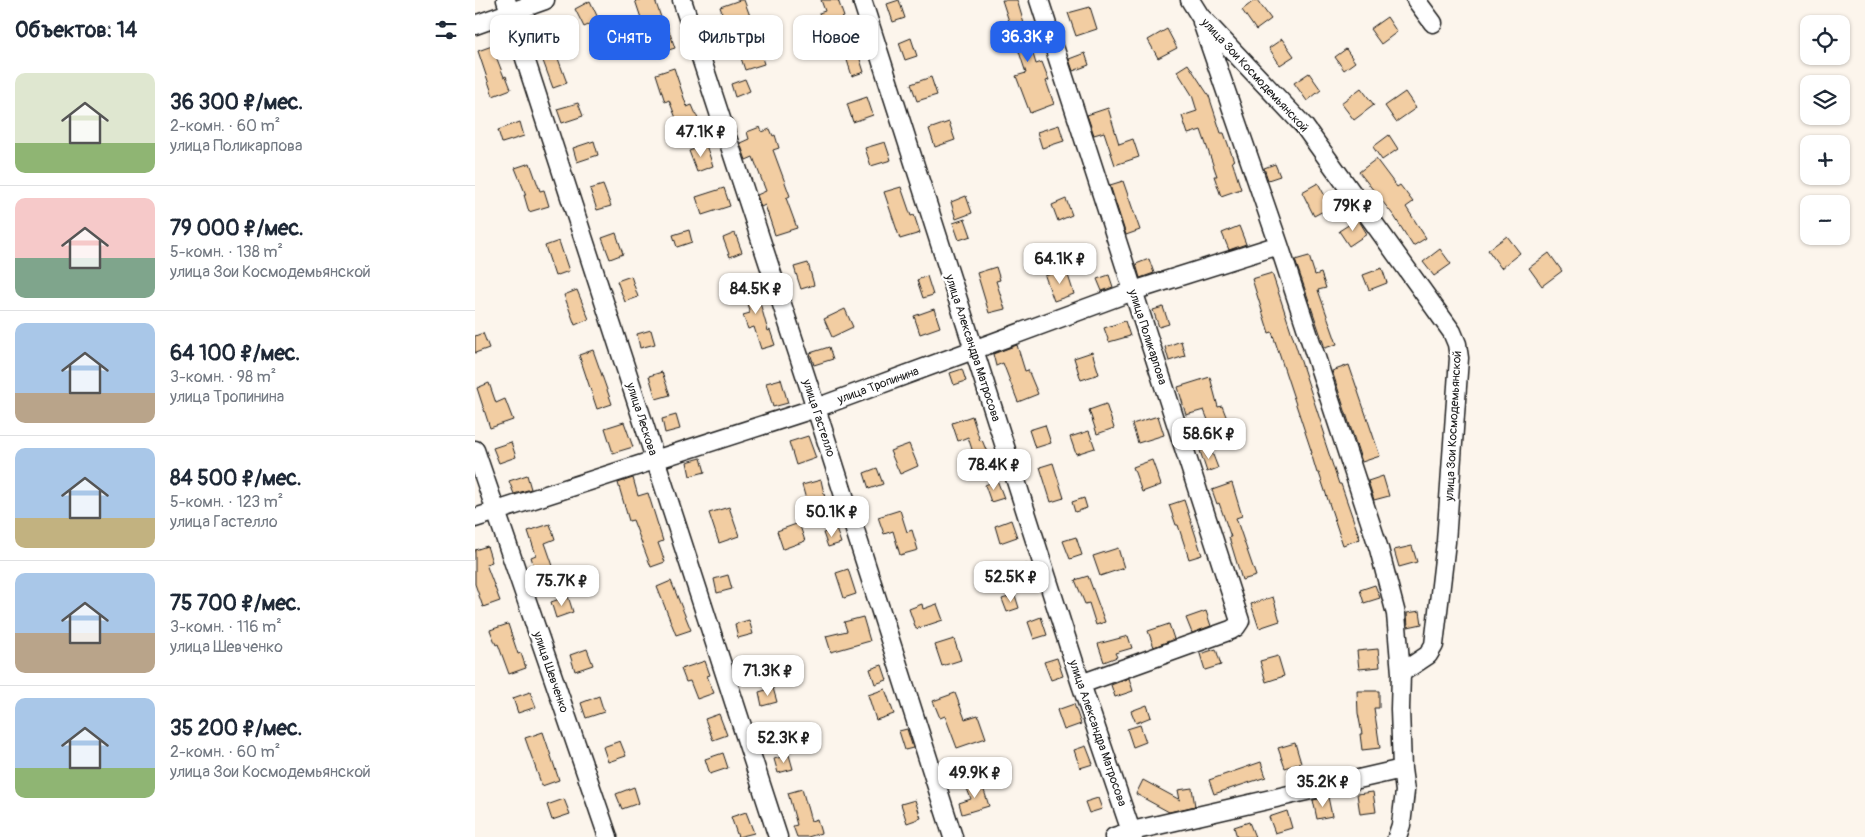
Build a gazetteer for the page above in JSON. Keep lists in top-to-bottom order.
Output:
{
  "streets": {
    "street": [
      "улица Зои Космодемьянской",
      "улица Поликарпова",
      "улица Александра Матросова",
      "улица Тропинина",
      "улица Гастелло",
      "улица Лескова",
      "улица Шевченко"
    ]
  },
  "crossings": [
    ["улица Поликарпова", "улица Александра Матросова"],
    ["улица Поликарпова", "улица Тропинина"],
    ["улица Александра Матросова", "улица Тропинина"],
    ["улица Тропинина", "улица Гастелло"],
    ["улица Тропинина", "улица Лескова"],
    ["улица Тропинина", "улица Шевченко"]
  ],
  "page": {
    "heading": "Объектов: 14",
    "map_buttons": ["+", "−"],
    "chip": [
      "Купить",
      "Снять",
      "Фильтры",
      "Новое"
    ],
    "price": [
      "36.3K ₽",
      "47.1K ₽",
      "79K ₽",
      "64.1K ₽",
      "84.5K ₽",
      "58.6K ₽",
      "78.4K ₽",
      "50.1K ₽",
      "52.5K ₽",
      "75.7K ₽",
      "71.3K ₽",
      "52.3K ₽",
      "49.9K ₽",
      "35.2K ₽"
    ],
    "list": [
      {
        "name": "36 300 ₽/мес.",
        "note": "2-комн. · 60 m² · улица Поликарпова"
      },
      {
        "name": "79 000 ₽/мес.",
        "note": "5-комн. · 138 m² · улица Зои Космодемьянской"
      },
      {
        "name": "64 100 ₽/мес.",
        "note": "3-комн. · 98 m² · улица Тропинина"
      },
      {
        "name": "84 500 ₽/мес.",
        "note": "5-комн. · 123 m² · улица Гастелло"
      },
      {
        "name": "75 700 ₽/мес.",
        "note": "3-комн. · 116 m² · улица Шевченко"
      },
      {
        "name": "35 200 ₽/мес.",
        "note": "2-комн. · 60 m² · улица Зои Космодемьянской"
      }
    ]
  }
}
